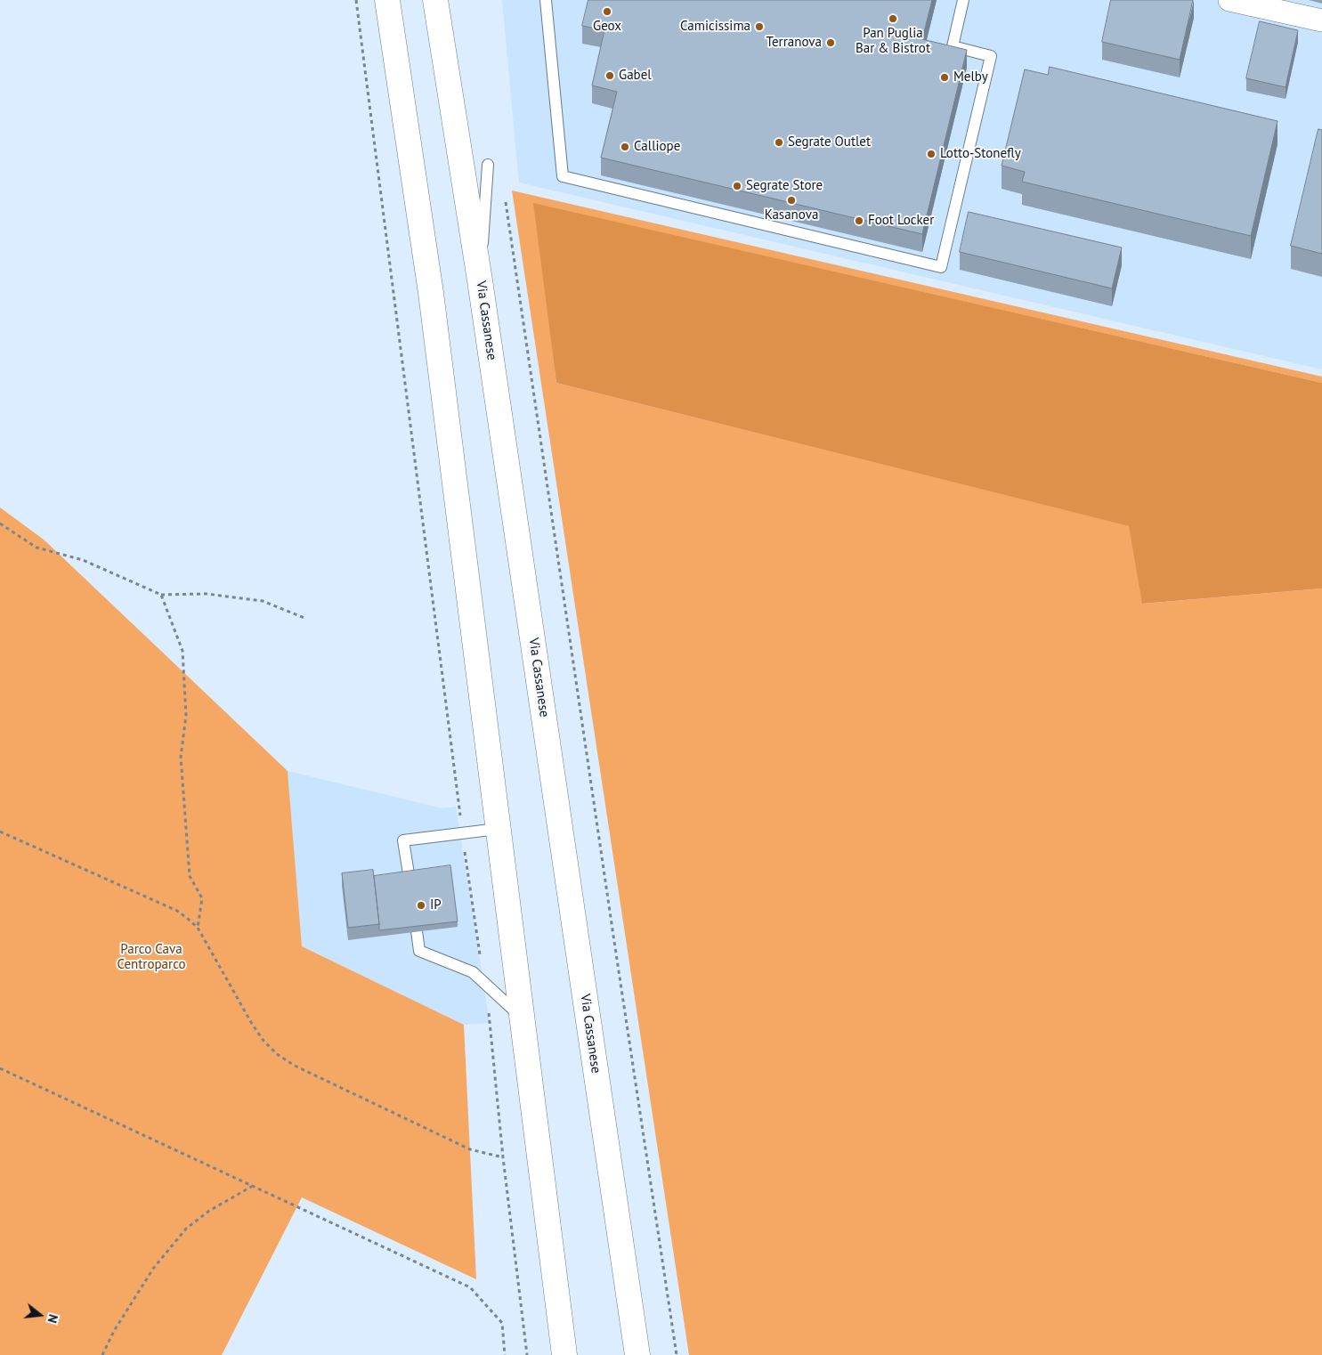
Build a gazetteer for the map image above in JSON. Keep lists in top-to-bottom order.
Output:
{
  "streets": {
    "main road": ["Via Cassanese"]
  },
  "parks": ["Parco Cava Centroparco"],
  "places": [
    "Geox",
    "Pan Puglia Bar & Bistrot",
    "Camicissima",
    "Terranova",
    "Gabel",
    "Melby",
    "Segrate Outlet",
    "Calliope",
    "Lotto-Stonefly",
    "Segrate Store",
    "Kasanova",
    "Foot Locker",
    "IP"
  ],
  "north": "right"
}
